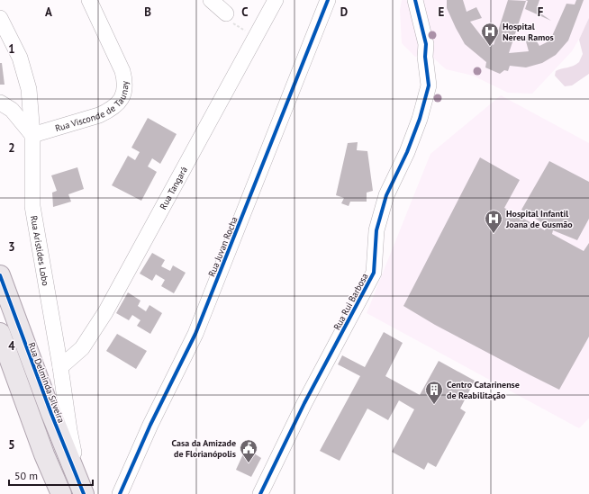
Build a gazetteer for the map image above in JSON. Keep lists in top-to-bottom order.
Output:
{
  "streets": {
    "main road": ["Rua Delminda Silveira"],
    "street": [
      "Rua Visconde de Taunay",
      "Rua Tangará",
      "Rua Juvan Rocha",
      "Rua Aristides Lobo",
      "Rua Rui Barbosa"
    ]
  },
  "crossings": [
    ["Rua Visconde de Taunay", "Rua Aristides Lobo"],
    ["Rua Tangará", "Rua Aristides Lobo"],
    ["Rua Aristides Lobo", "Rua Delminda Silveira"]
  ],
  "places": {
    "hospital": ["Hospital Nereu Ramos", "Hospital Infantil Joana de Gusmão"],
    "building": ["Centro Catarinense de Reabilitação"],
    "public building": ["Casa da Amizade de Florianópolis"]
  },
  "scale_bar": "50 m",
  "grid": {
    "columns": [
      "A",
      "B",
      "C",
      "D",
      "E",
      "F"
    ],
    "rows": [
      "1",
      "2",
      "3",
      "4",
      "5"
    ]
  }
}
